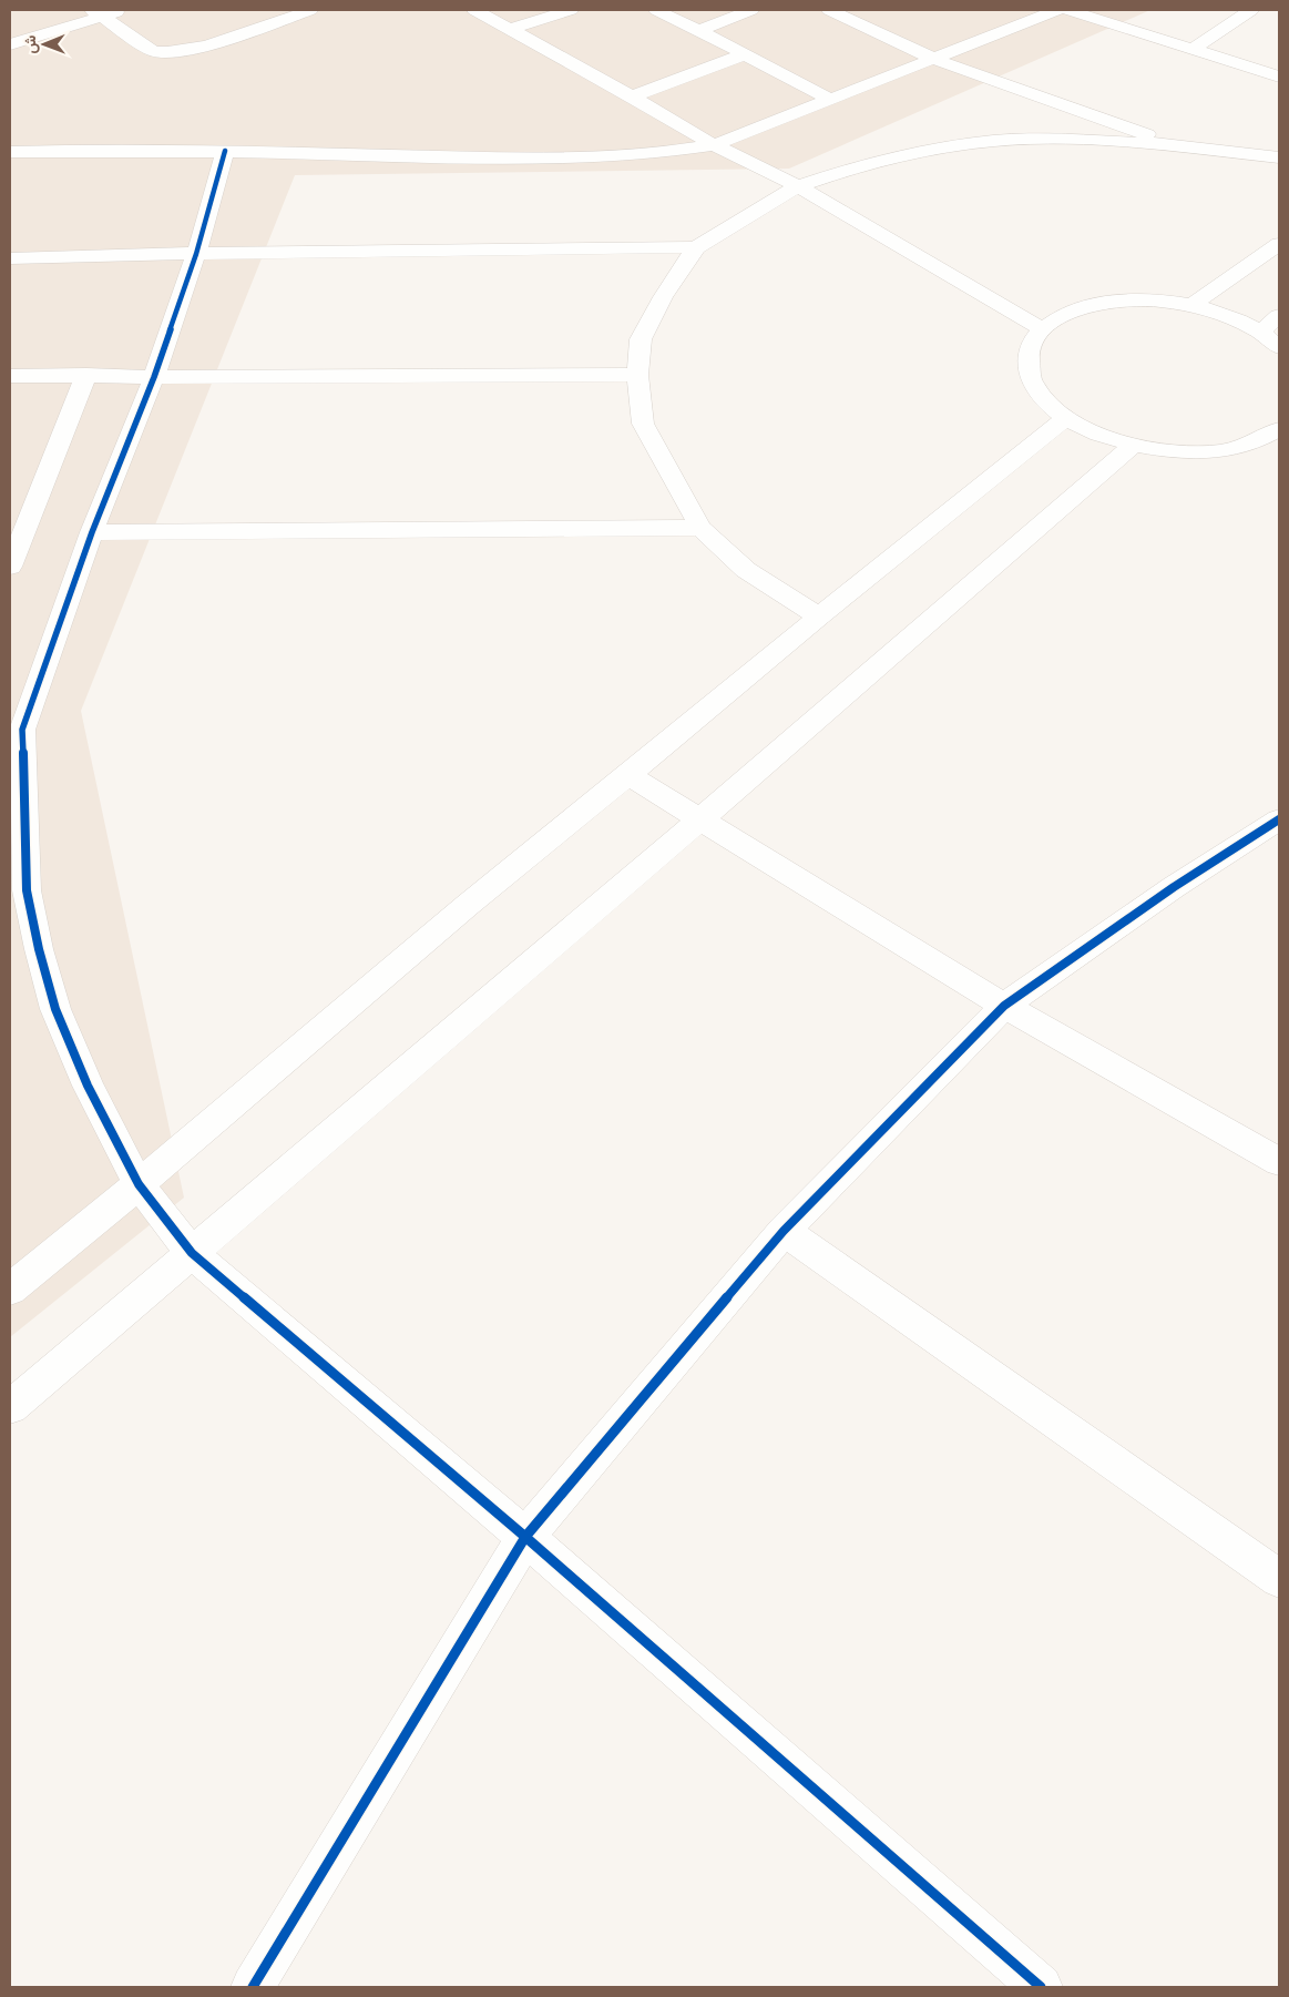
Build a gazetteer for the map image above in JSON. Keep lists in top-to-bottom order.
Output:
{
  "north": "left"
}
